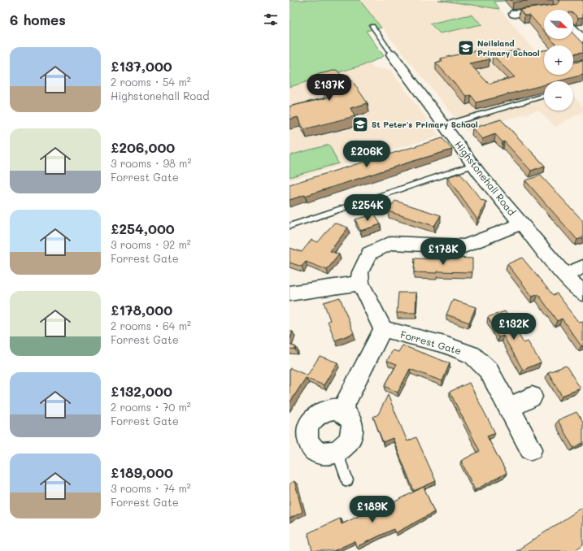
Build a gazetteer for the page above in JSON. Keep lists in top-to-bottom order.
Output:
{
  "streets": {
    "street": ["Highstonehall Road", "Forrest Gate"]
  },
  "places": {
    "school or university": ["Neilsland Primary School", "St Peter's Primary School"]
  },
  "north": "bottom right",
  "page": {
    "heading": "6 homes",
    "map_buttons": ["+", "−"],
    "list": [
      {
        "name": "£137,000",
        "note": "2 rooms · 54 m² · Highstonehall Road"
      },
      {
        "name": "£206,000",
        "note": "3 rooms · 98 m² · Forrest Gate"
      },
      {
        "name": "£254,000",
        "note": "3 rooms · 92 m² · Forrest Gate"
      },
      {
        "name": "£178,000",
        "note": "2 rooms · 64 m² · Forrest Gate"
      },
      {
        "name": "£132,000",
        "note": "2 rooms · 70 m² · Forrest Gate"
      },
      {
        "name": "£189,000",
        "note": "3 rooms · 74 m² · Forrest Gate"
      }
    ],
    "price": [
      "£137K",
      "£206K",
      "£254K",
      "£178K",
      "£132K",
      "£189K"
    ]
  }
}
